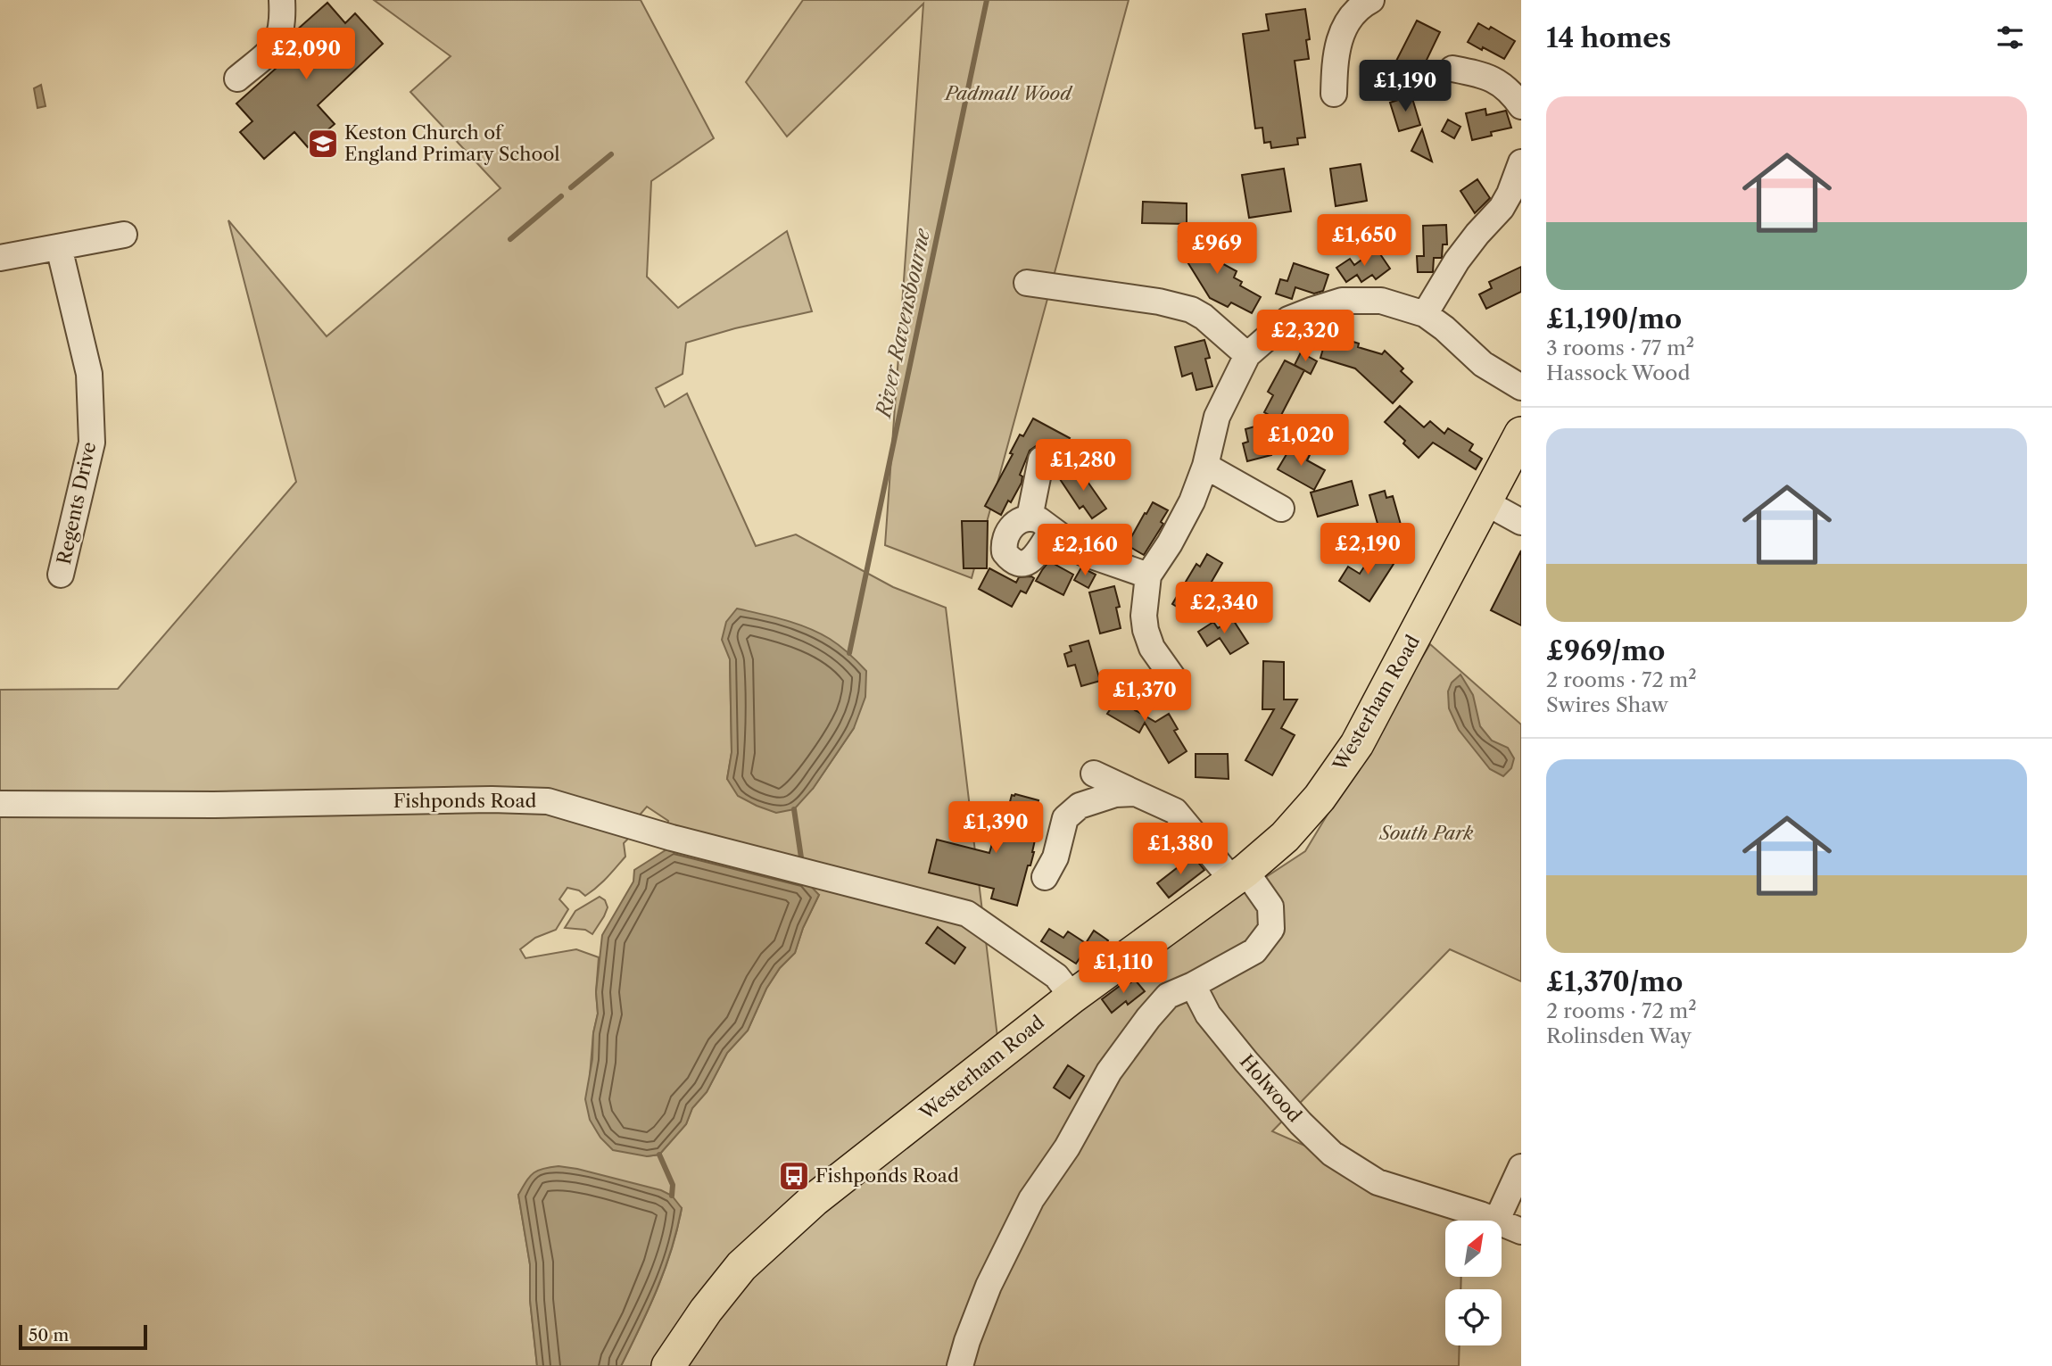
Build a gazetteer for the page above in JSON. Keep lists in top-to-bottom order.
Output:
{
  "streets": {
    "main road": ["Westerham Road"],
    "street": ["Regents Drive", "Fishponds Road", "Holwood"]
  },
  "crossings": [
    ["Westerham Road", "Fishponds Road"]
  ],
  "water": ["River Ravensbourne"],
  "parks": ["Padmall Wood", "South Park"],
  "places": {
    "school or university": ["Keston Church of England Primary School"],
    "bus stop": ["Fishponds Road"]
  },
  "scale_bar": "50 m",
  "north": "top right",
  "page": {
    "heading": "14 homes",
    "price": [
      "£2,090",
      "£1,190",
      "£1,650",
      "£969",
      "£2,320",
      "£1,020",
      "£1,280",
      "£2,190",
      "£2,160",
      "£2,340",
      "£1,370",
      "£1,390",
      "£1,380",
      "£1,110"
    ],
    "list": [
      {
        "name": "£1,190/mo",
        "note": "3 rooms · 77 m² · Hassock Wood"
      },
      {
        "name": "£969/mo",
        "note": "2 rooms · 72 m² · Swires Shaw"
      },
      {
        "name": "£1,370/mo",
        "note": "2 rooms · 72 m² · Rolinsden Way"
      }
    ],
    "scale": "50 m"
  }
}
